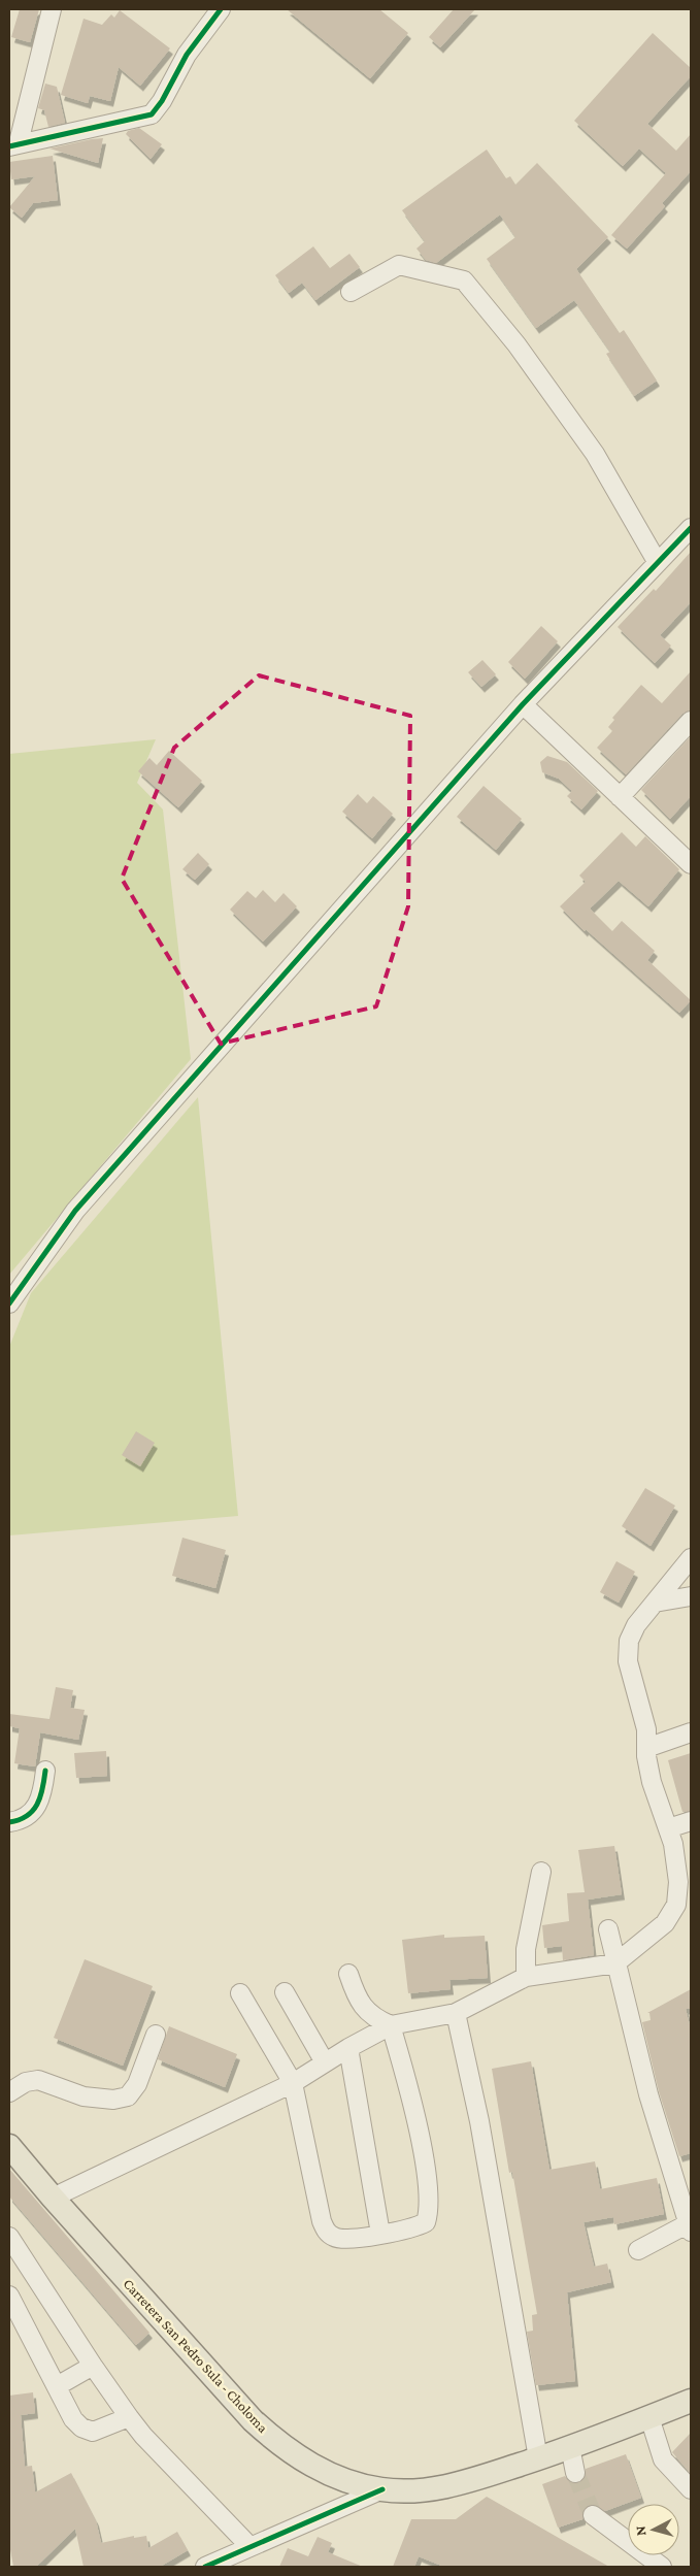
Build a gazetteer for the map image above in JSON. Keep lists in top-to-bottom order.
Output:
{
  "streets": {
    "main road": ["Carretera San Pedro Sula - Choloma"]
  },
  "north": "left"
}
